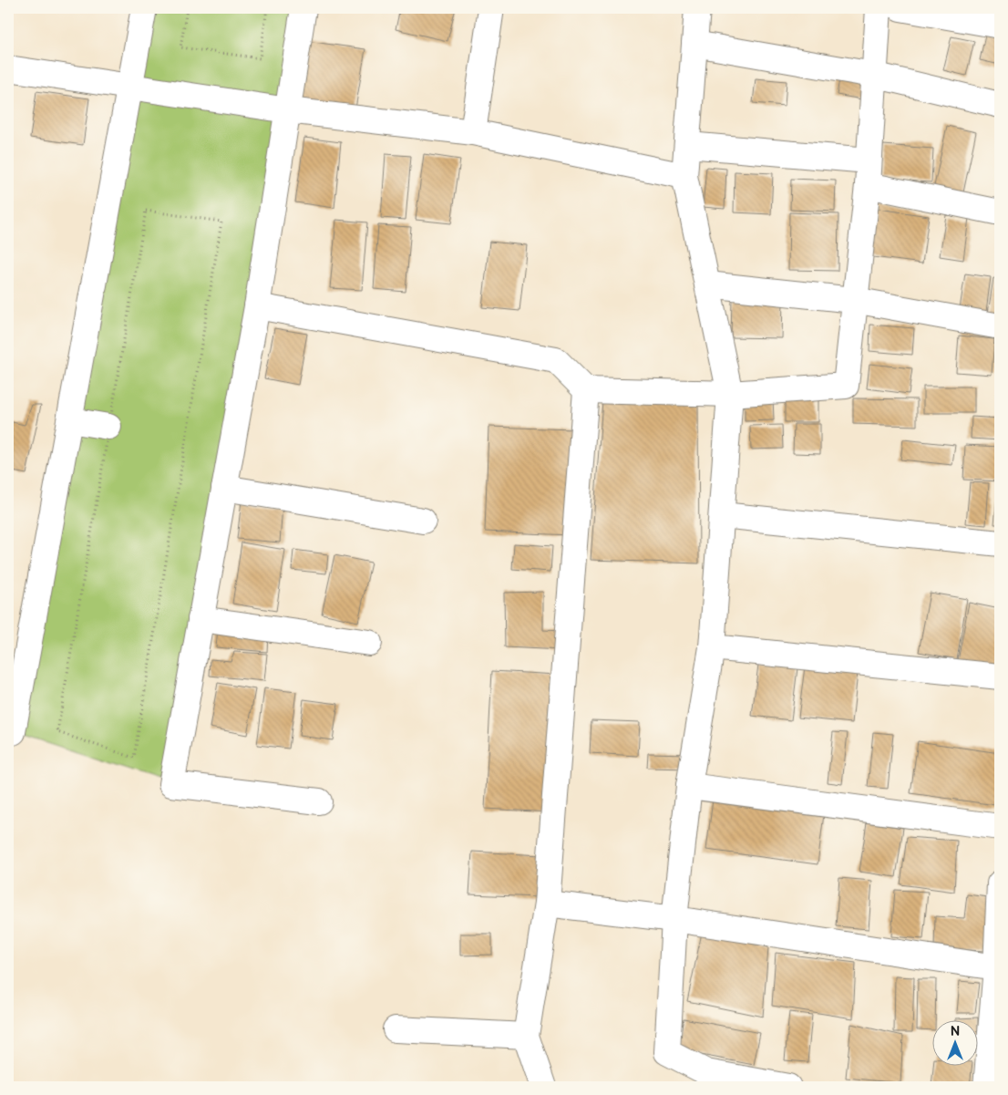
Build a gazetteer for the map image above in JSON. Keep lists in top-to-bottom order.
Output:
{
  "north": "top"
}
